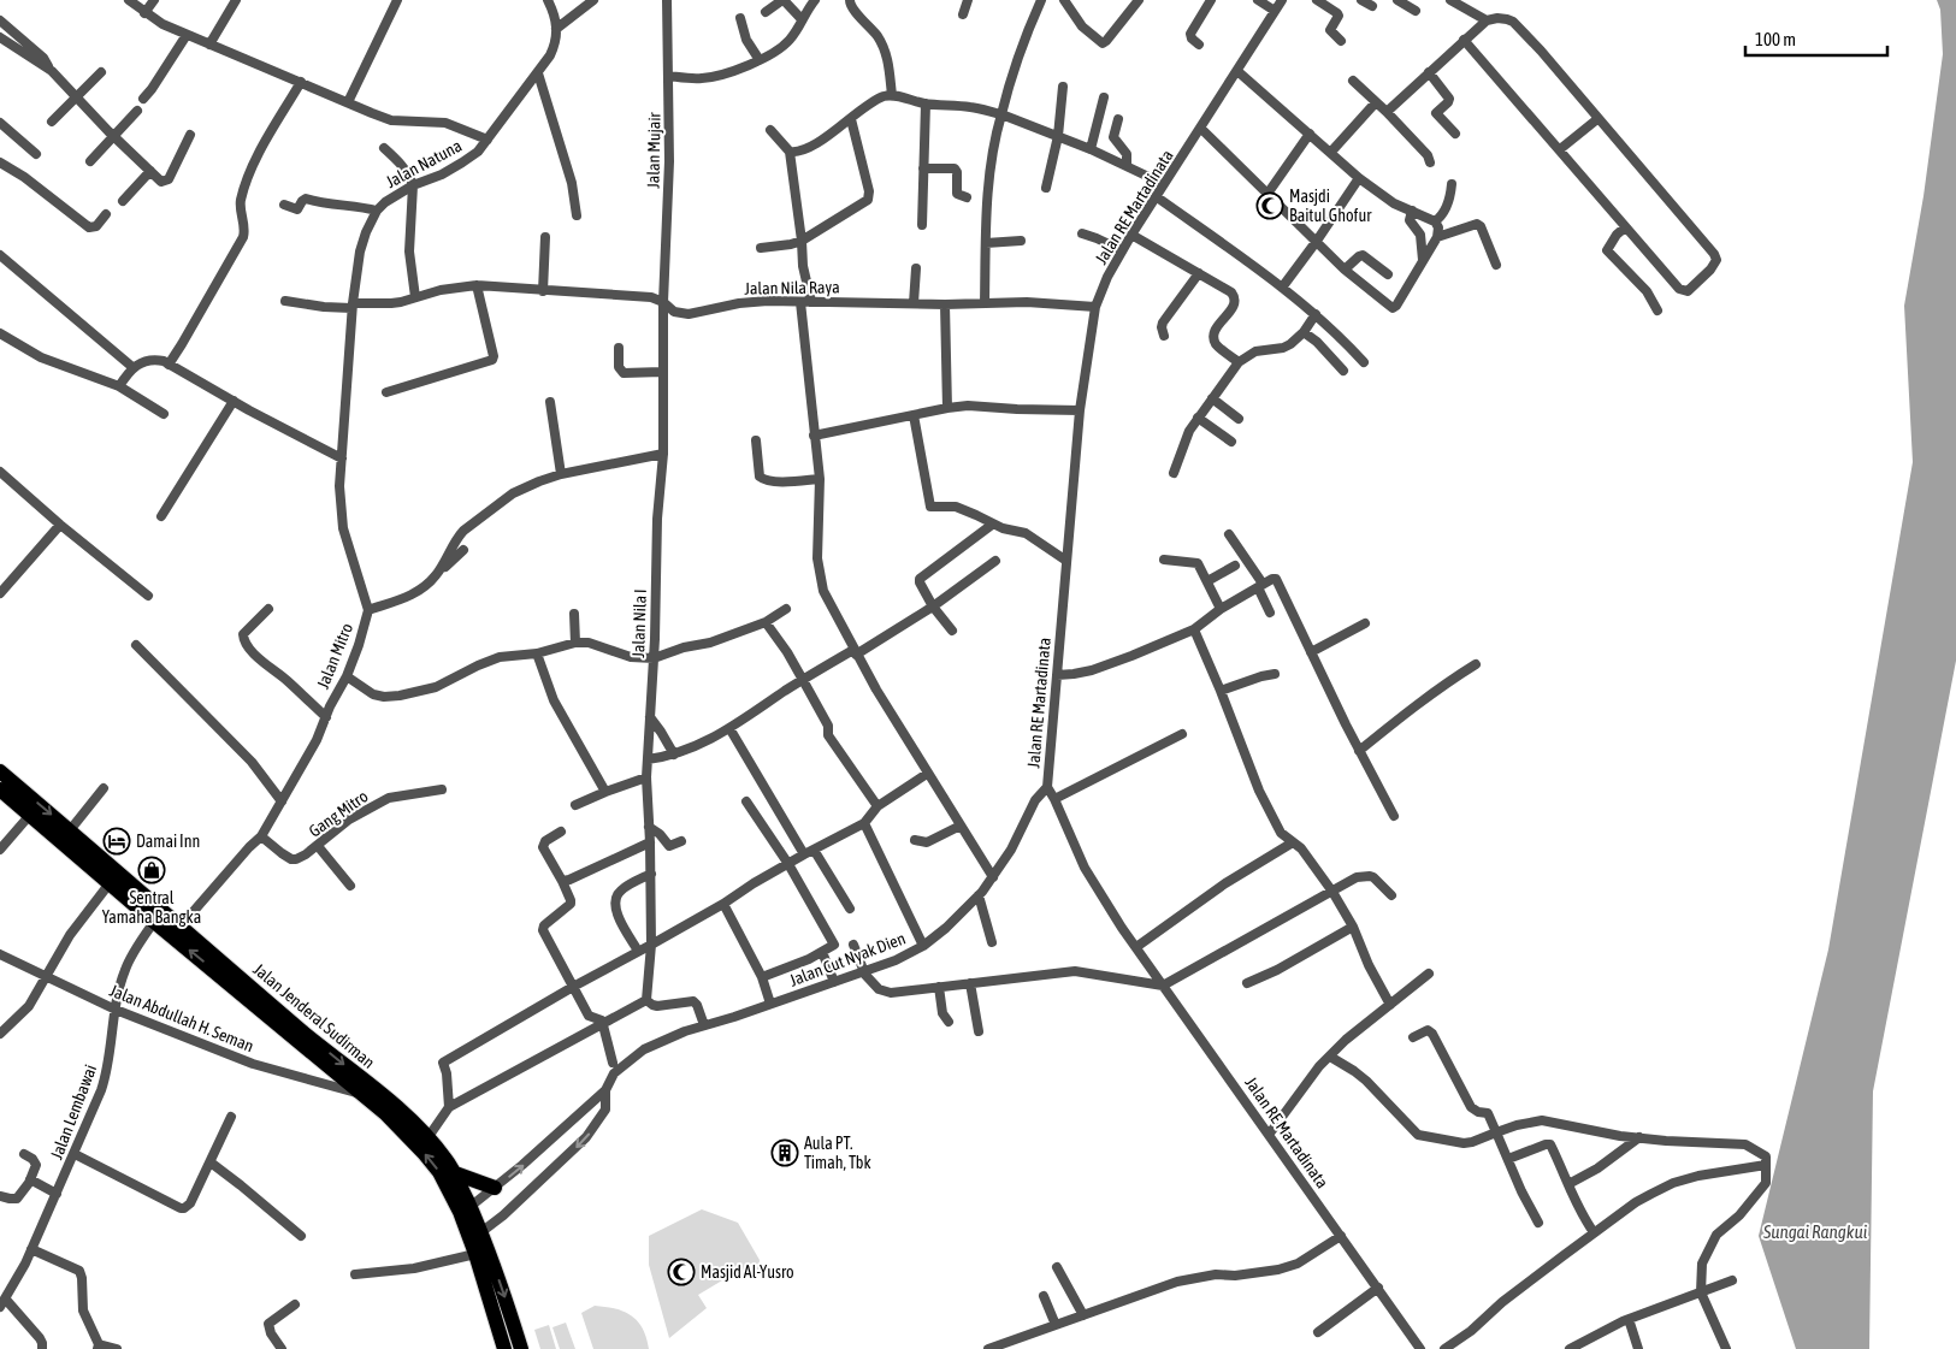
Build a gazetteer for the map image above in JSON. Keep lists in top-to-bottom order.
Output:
{
  "streets": {
    "highway": ["Jalan Jenderal Sudirman"],
    "street": [
      "Jalan Mujair",
      "Jalan Natuna",
      "Jalan RE Martadinata",
      "Jalan Nila Raya",
      "Jalan Nila I",
      "Jalan Mitro",
      "Gang Mitro",
      "Jalan Cut Nyak Dien",
      "Jalan Abdullah H. Seman",
      "Jalan Lembawai"
    ]
  },
  "crossings": [
    ["Jalan Mujair", "Jalan Nila Raya"],
    ["Jalan Mujair", "Jalan Nila I"],
    ["Jalan Natuna", "Jalan Nila Raya"],
    ["Jalan Natuna", "Jalan Mitro"],
    ["Jalan RE Martadinata", "Jalan Nila Raya"],
    ["Jalan RE Martadinata", "Jalan Cut Nyak Dien"],
    ["Jalan Nila Raya", "Jalan Nila I"],
    ["Jalan Nila Raya", "Jalan Mitro"],
    ["Jalan Mitro", "Gang Mitro"],
    ["Jalan Mitro", "Jalan Jenderal Sudirman"],
    ["Jalan Cut Nyak Dien", "Jalan Jenderal Sudirman"],
    ["Jalan Jenderal Sudirman", "Jalan Abdullah H. Seman"],
    ["Jalan Jenderal Sudirman", "Jalan Lembawai"],
    ["Jalan Abdullah H. Seman", "Jalan Lembawai"]
  ],
  "water": ["Sungai Rangkui"],
  "places": {
    "mosque": ["Masjdi Baitul Ghofur", "Masjid Al-Yusro"],
    "hotel": ["Damai Inn"],
    "shop": ["Sentral Yamaha Bangka"],
    "building": ["Aula PT. Timah, Tbk"]
  },
  "scale_bar": "100 m"
}
